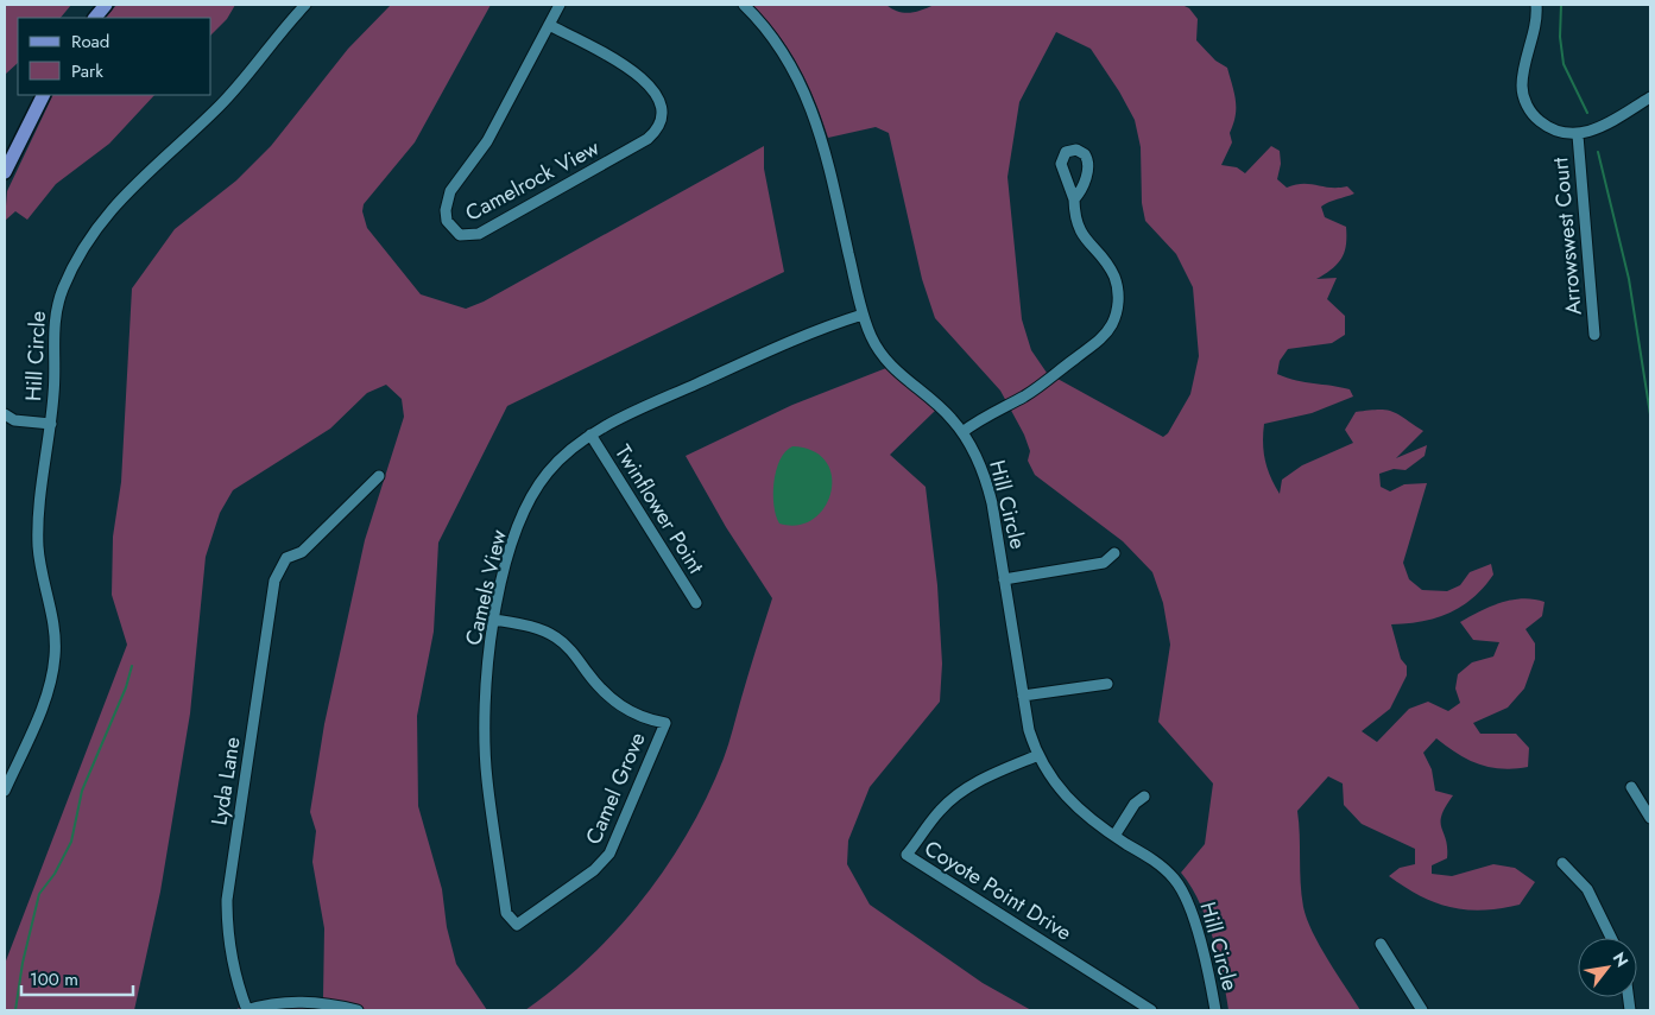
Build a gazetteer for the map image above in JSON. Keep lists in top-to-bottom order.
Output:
{
  "streets": {
    "street": [
      "Camelrock View",
      "Arrowswest Court",
      "Hill Circle",
      "Twinflower Point",
      "Camels View",
      "Lyda Lane",
      "Camel Grove",
      "Coyote Point Drive"
    ]
  },
  "crossings": [
    ["Hill Circle", "Camels View"],
    ["Hill Circle", "Coyote Point Drive"],
    ["Twinflower Point", "Camels View"],
    ["Camels View", "Camel Grove"]
  ],
  "legend": ["Road", "Park"],
  "scale_bar": "100 m",
  "north": "top right"
}
